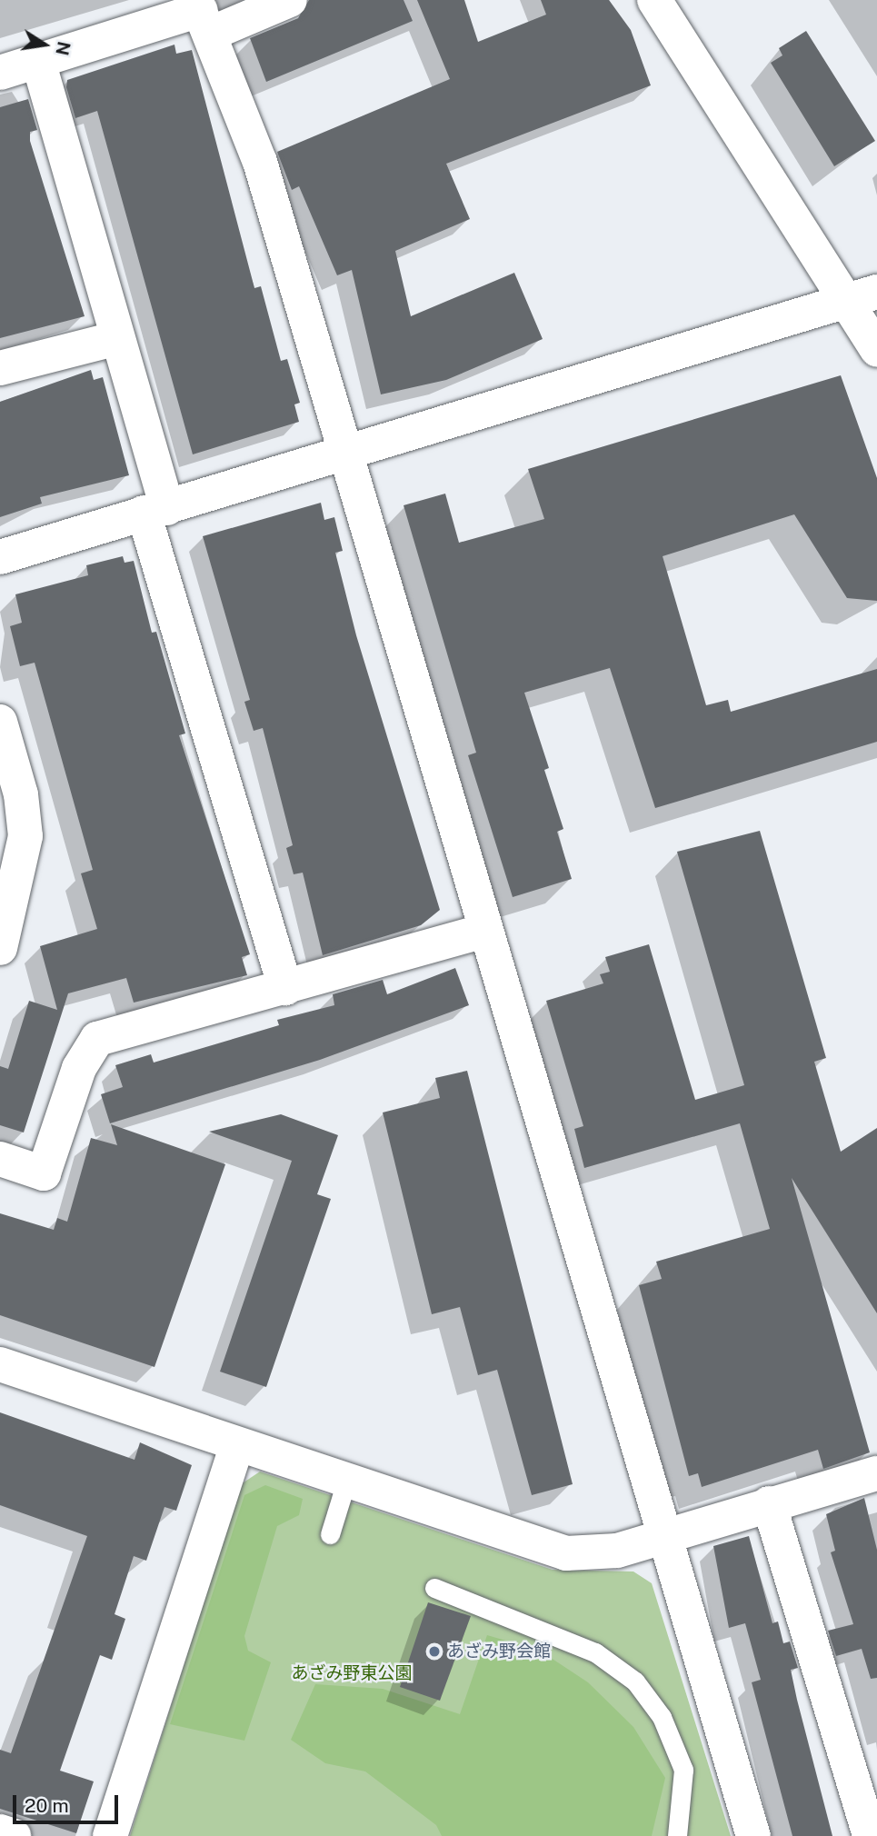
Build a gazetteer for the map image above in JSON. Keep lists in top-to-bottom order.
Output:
{
  "parks": ["あざみ野東公園"],
  "places": ["あざみ野会館"],
  "scale_bar": "20 m",
  "north": "right"
}
